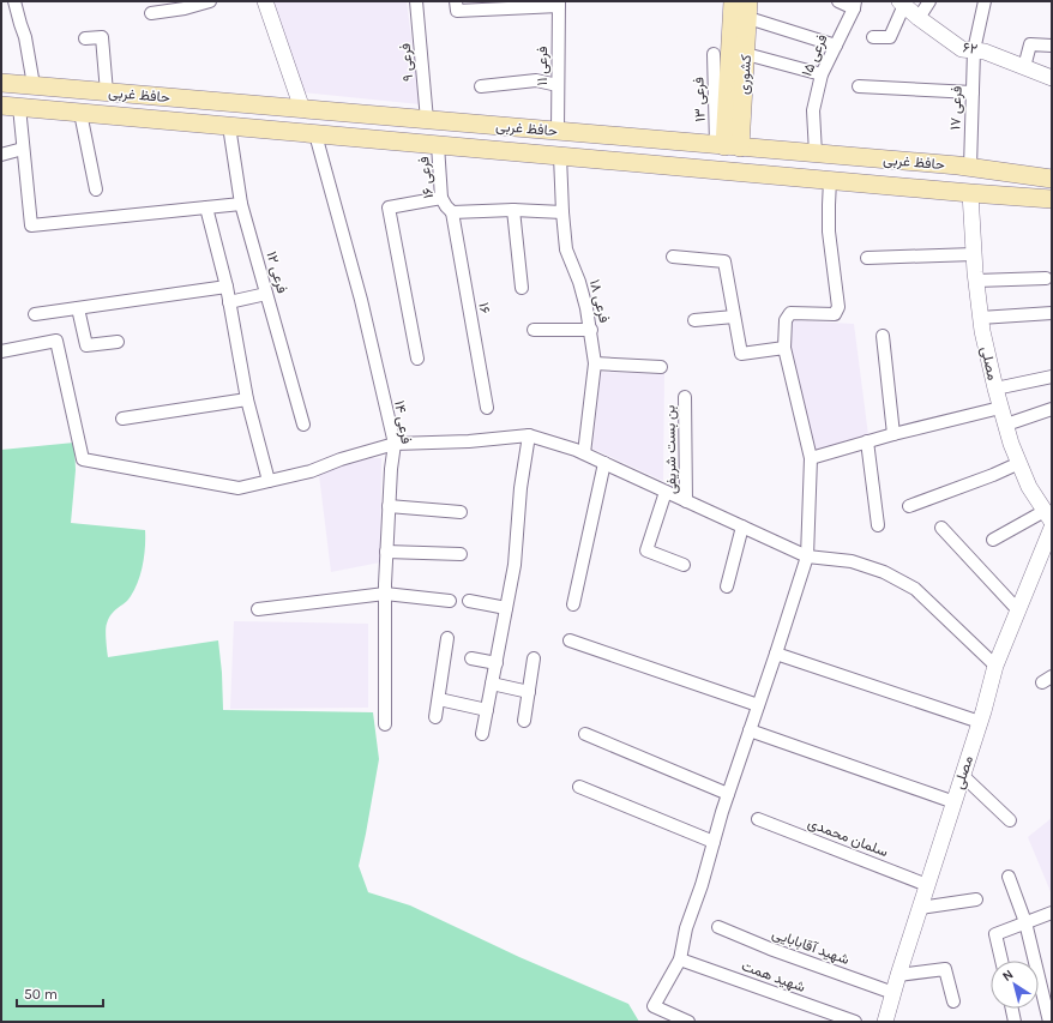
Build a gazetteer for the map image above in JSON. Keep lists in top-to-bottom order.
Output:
{
  "streets": {
    "main road": ["کشوری", "حافظ غربی"],
    "street": [
      "۶۲",
      "فرعی ۱۵",
      "فرعی ۹",
      "فرعی ۱۱",
      "فرعی ۱۳",
      "فرعی ۱۷",
      "فرعی ۱۶",
      "فرعی ۱۲",
      "فرعی ۱۸",
      "۱۶",
      "مصلی",
      "فرعی ۱۴",
      "بن بست شریفی",
      "سلمان محمدی",
      "شهید آقابابایی",
      "شهید همت"
    ]
  },
  "crossings": [
    ["۶۲", "فرعی ۱۷"],
    ["فرعی ۱۵", "حافظ غربی"],
    ["فرعی ۹", "حافظ غربی"],
    ["فرعی ۱۱", "حافظ غربی"],
    ["کشوری", "حافظ غربی"],
    ["کشوری", "فرعی ۱۳"],
    ["حافظ غربی", "فرعی ۱۳"],
    ["حافظ غربی", "فرعی ۱۷"],
    ["حافظ غربی", "فرعی ۱۶"],
    ["حافظ غربی", "فرعی ۱۲"],
    ["حافظ غربی", "فرعی ۱۸"],
    ["حافظ غربی", "مصلی"],
    ["حافظ غربی", "فرعی ۱۴"],
    ["فرعی ۱۶", "۱۶"],
    ["مصلی", "سلمان محمدی"],
    ["مصلی", "شهید آقابابایی"]
  ],
  "scale_bar": "50 m",
  "north": "top left"
}
